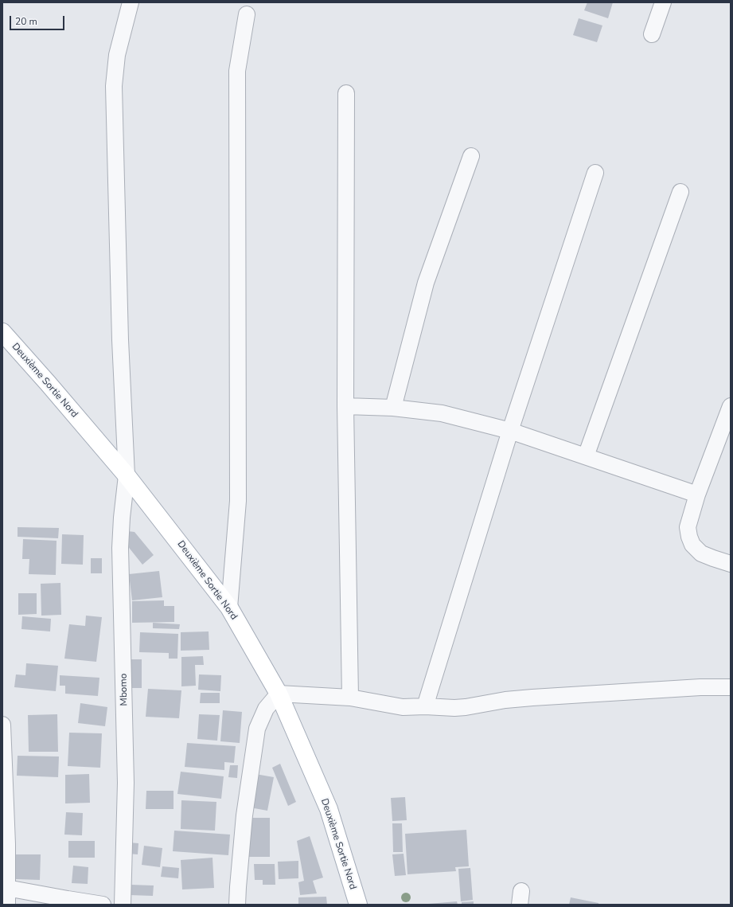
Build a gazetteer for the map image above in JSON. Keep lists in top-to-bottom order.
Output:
{
  "streets": {
    "main road": ["Deuxième Sortie Nord"],
    "street": ["Mbomo"]
  },
  "crossings": [
    ["Deuxième Sortie Nord", "Mbomo"]
  ],
  "scale_bar": "20 m"
}
